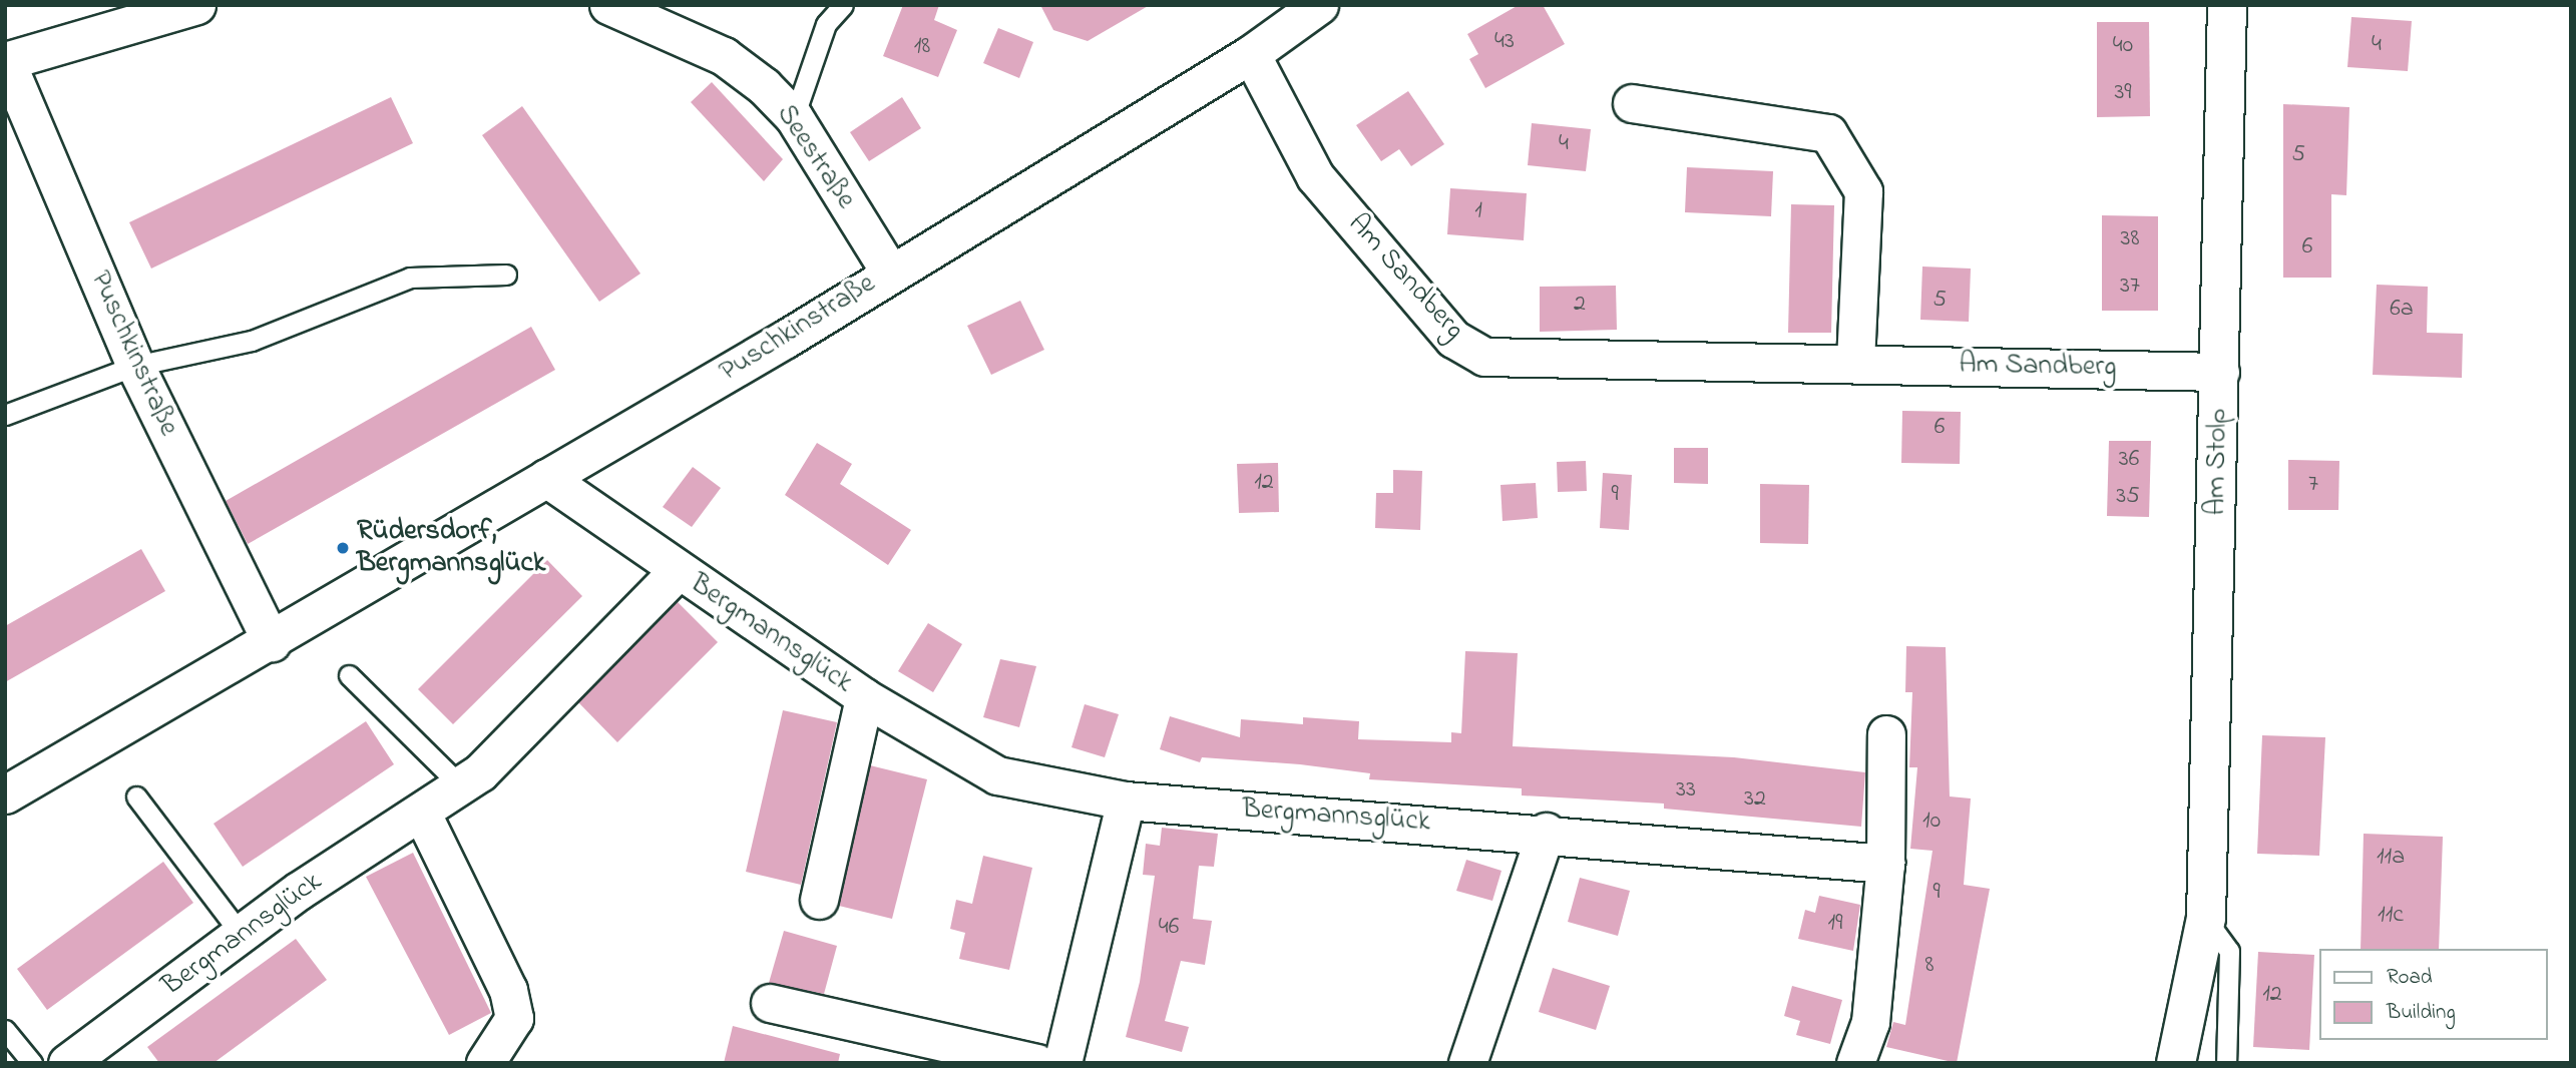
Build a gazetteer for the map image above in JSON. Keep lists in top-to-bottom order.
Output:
{
  "streets": {
    "main road": ["Am Stolp"],
    "street": [
      "Seestraße",
      "Am Sandberg",
      "Puschkinstraße",
      "Bergmannsglück"
    ]
  },
  "crossings": [
    ["Seestraße", "Puschkinstraße"],
    ["Am Sandberg", "Puschkinstraße"],
    ["Am Sandberg", "Am Stolp"],
    ["Puschkinstraße", "Bergmannsglück"]
  ],
  "places": ["Rüdersdorf, Bergmannsglück"],
  "house_numbers": [
    "43",
    "4",
    "40",
    "18",
    "39",
    "4",
    "5",
    "1",
    "38",
    "6",
    "37",
    "5",
    "2",
    "6a",
    "6",
    "36",
    "12",
    "7",
    "9",
    "35",
    "33",
    "32",
    "10",
    "11a",
    "9",
    "11c",
    "19",
    "46",
    "8",
    "12"
  ],
  "legend": ["Road", "Building"]
}
